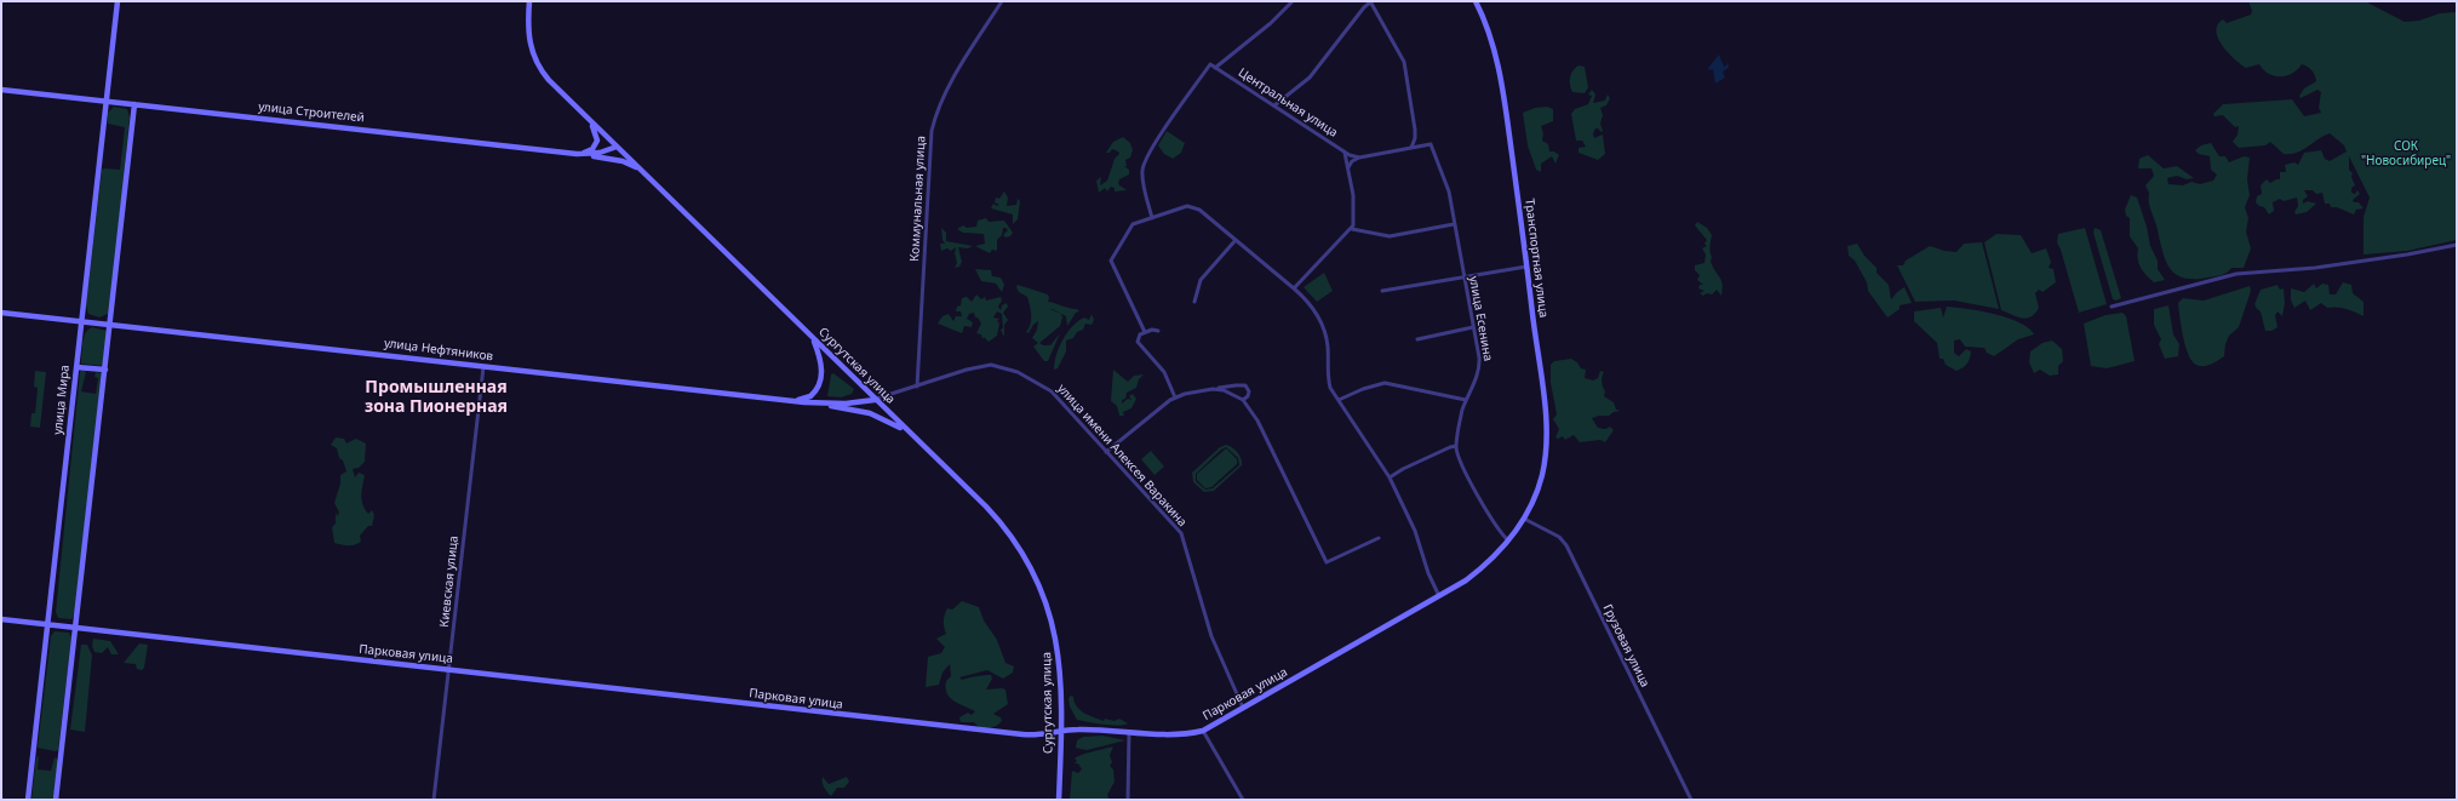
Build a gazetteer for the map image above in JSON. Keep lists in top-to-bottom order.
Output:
{
  "streets": {
    "main road": [
      "улица Строителей",
      "Транспортная улица",
      "улица Нефтяников",
      "Сургутская улица",
      "улица Мира",
      "Парковая улица"
    ],
    "street": [
      "Центральная улица",
      "Коммунальная улица",
      "улица Есенина",
      "улица имени Алексея Варакина",
      "Киевская улица",
      "Грузовая улица"
    ]
  },
  "crossings": [
    ["улица Строителей", "Сургутская улица"],
    ["улица Строителей", "улица Мира"],
    ["Коммунальная улица", "улица имени Алексея Варакина"],
    ["Транспортная улица", "Грузовая улица"],
    ["Транспортная улица", "Парковая улица"],
    ["улица Есенина", "Парковая улица"],
    ["улица Нефтяников", "Сургутская улица"],
    ["улица Нефтяников", "улица Мира"],
    ["улица Нефтяников", "улица имени Алексея Варакина"],
    ["улица Нефтяников", "Киевская улица"],
    ["Сургутская улица", "улица имени Алексея Варакина"],
    ["Сургутская улица", "Парковая улица"],
    ["улица Мира", "Парковая улица"],
    ["улица имени Алексея Варакина", "Парковая улица"],
    ["Киевская улица", "Парковая улица"],
    ["Грузовая улица", "Парковая улица"]
  ],
  "districts": ["Промышленная зона Пионерная"],
  "parks": ["СОК \"Новосибирец\""]
}
